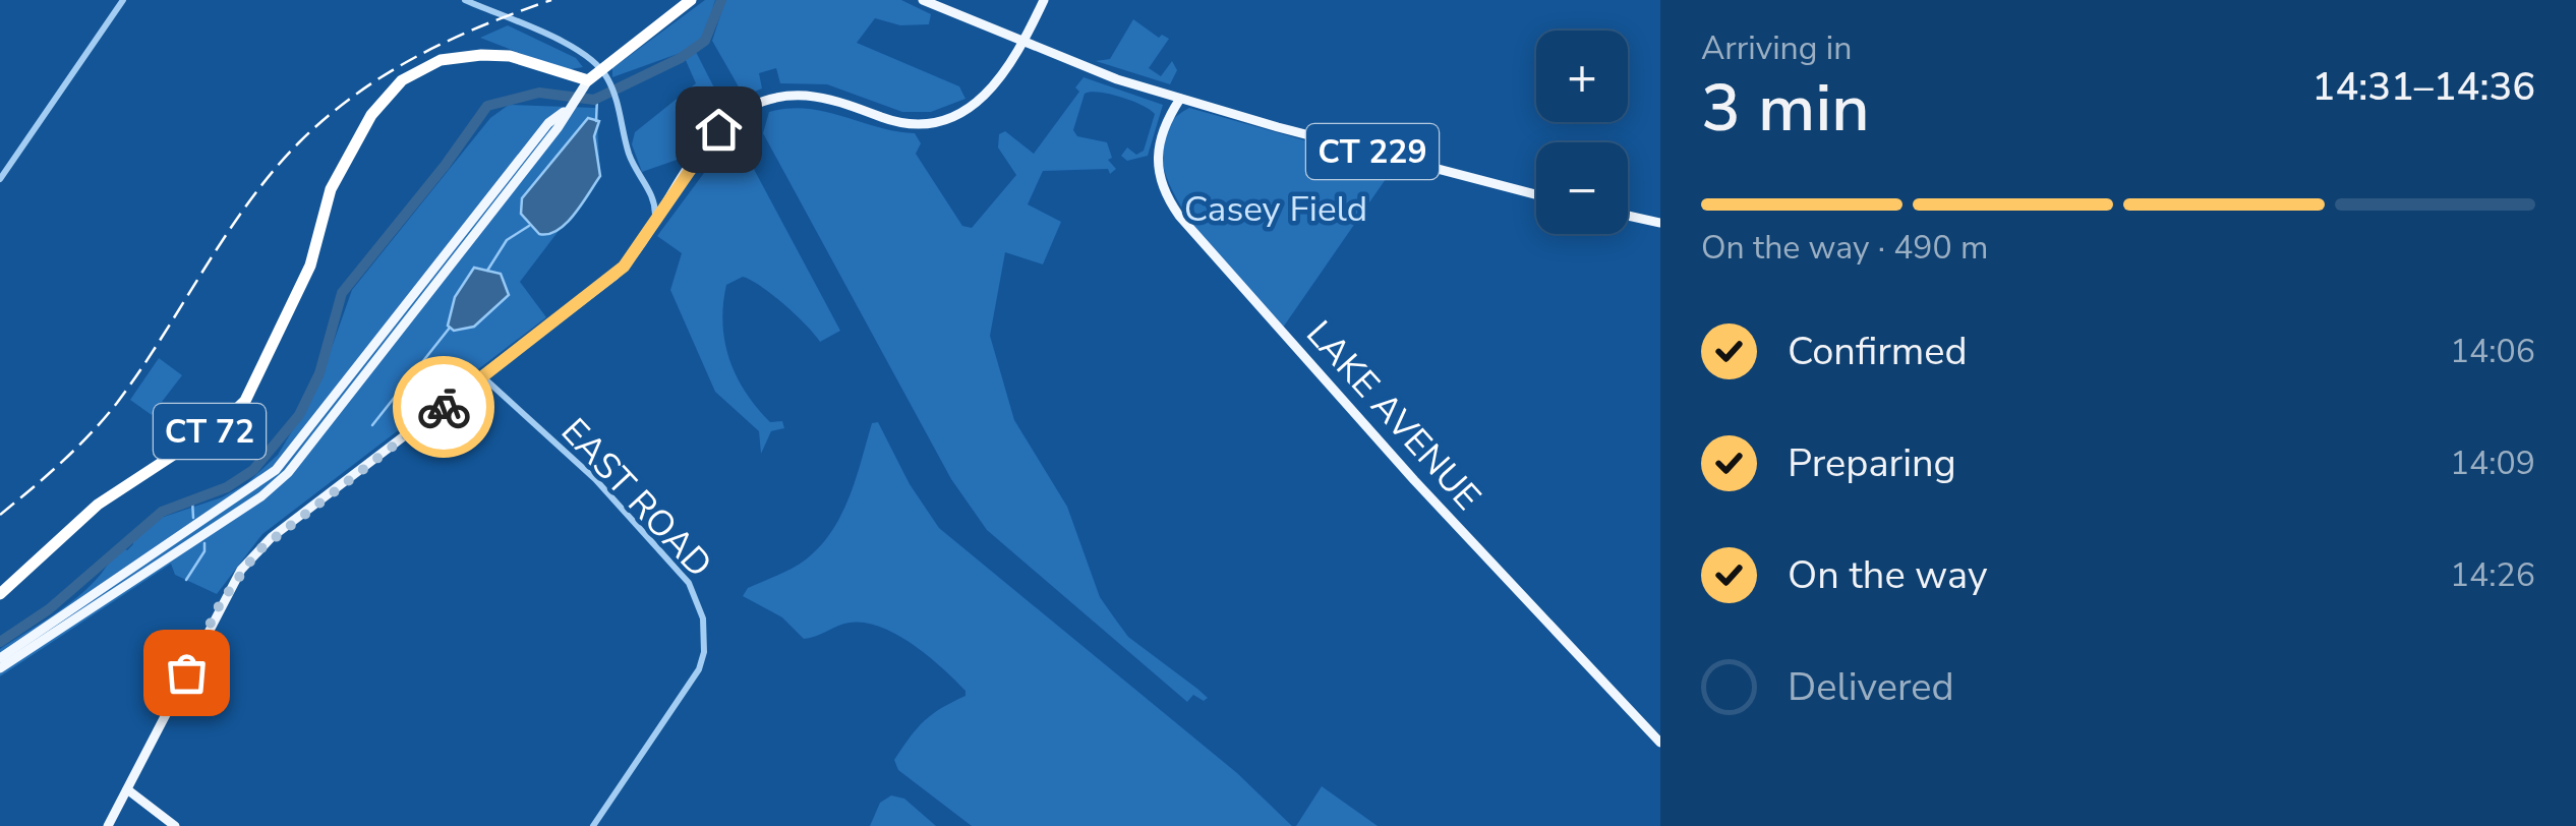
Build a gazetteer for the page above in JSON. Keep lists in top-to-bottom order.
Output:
{
  "streets": {
    "highway": ["CT 72"],
    "main road": ["CT 229", "LAKE AVENUE"],
    "street": ["EAST ROAD"]
  },
  "crossings": [
    ["CT 229", "LAKE AVENUE"]
  ],
  "parks": ["Casey Field"],
  "page": {
    "heading": ["3 min", "Arriving in", "14:31–14:36"],
    "map_buttons": ["+", "−"],
    "bar": "On the way · 490 m",
    "list": [
      ["Confirmed", "14:06"],
      ["Preparing", "14:09"],
      ["On the way", "14:26"],
      "Delivered"
    ]
  }
}
